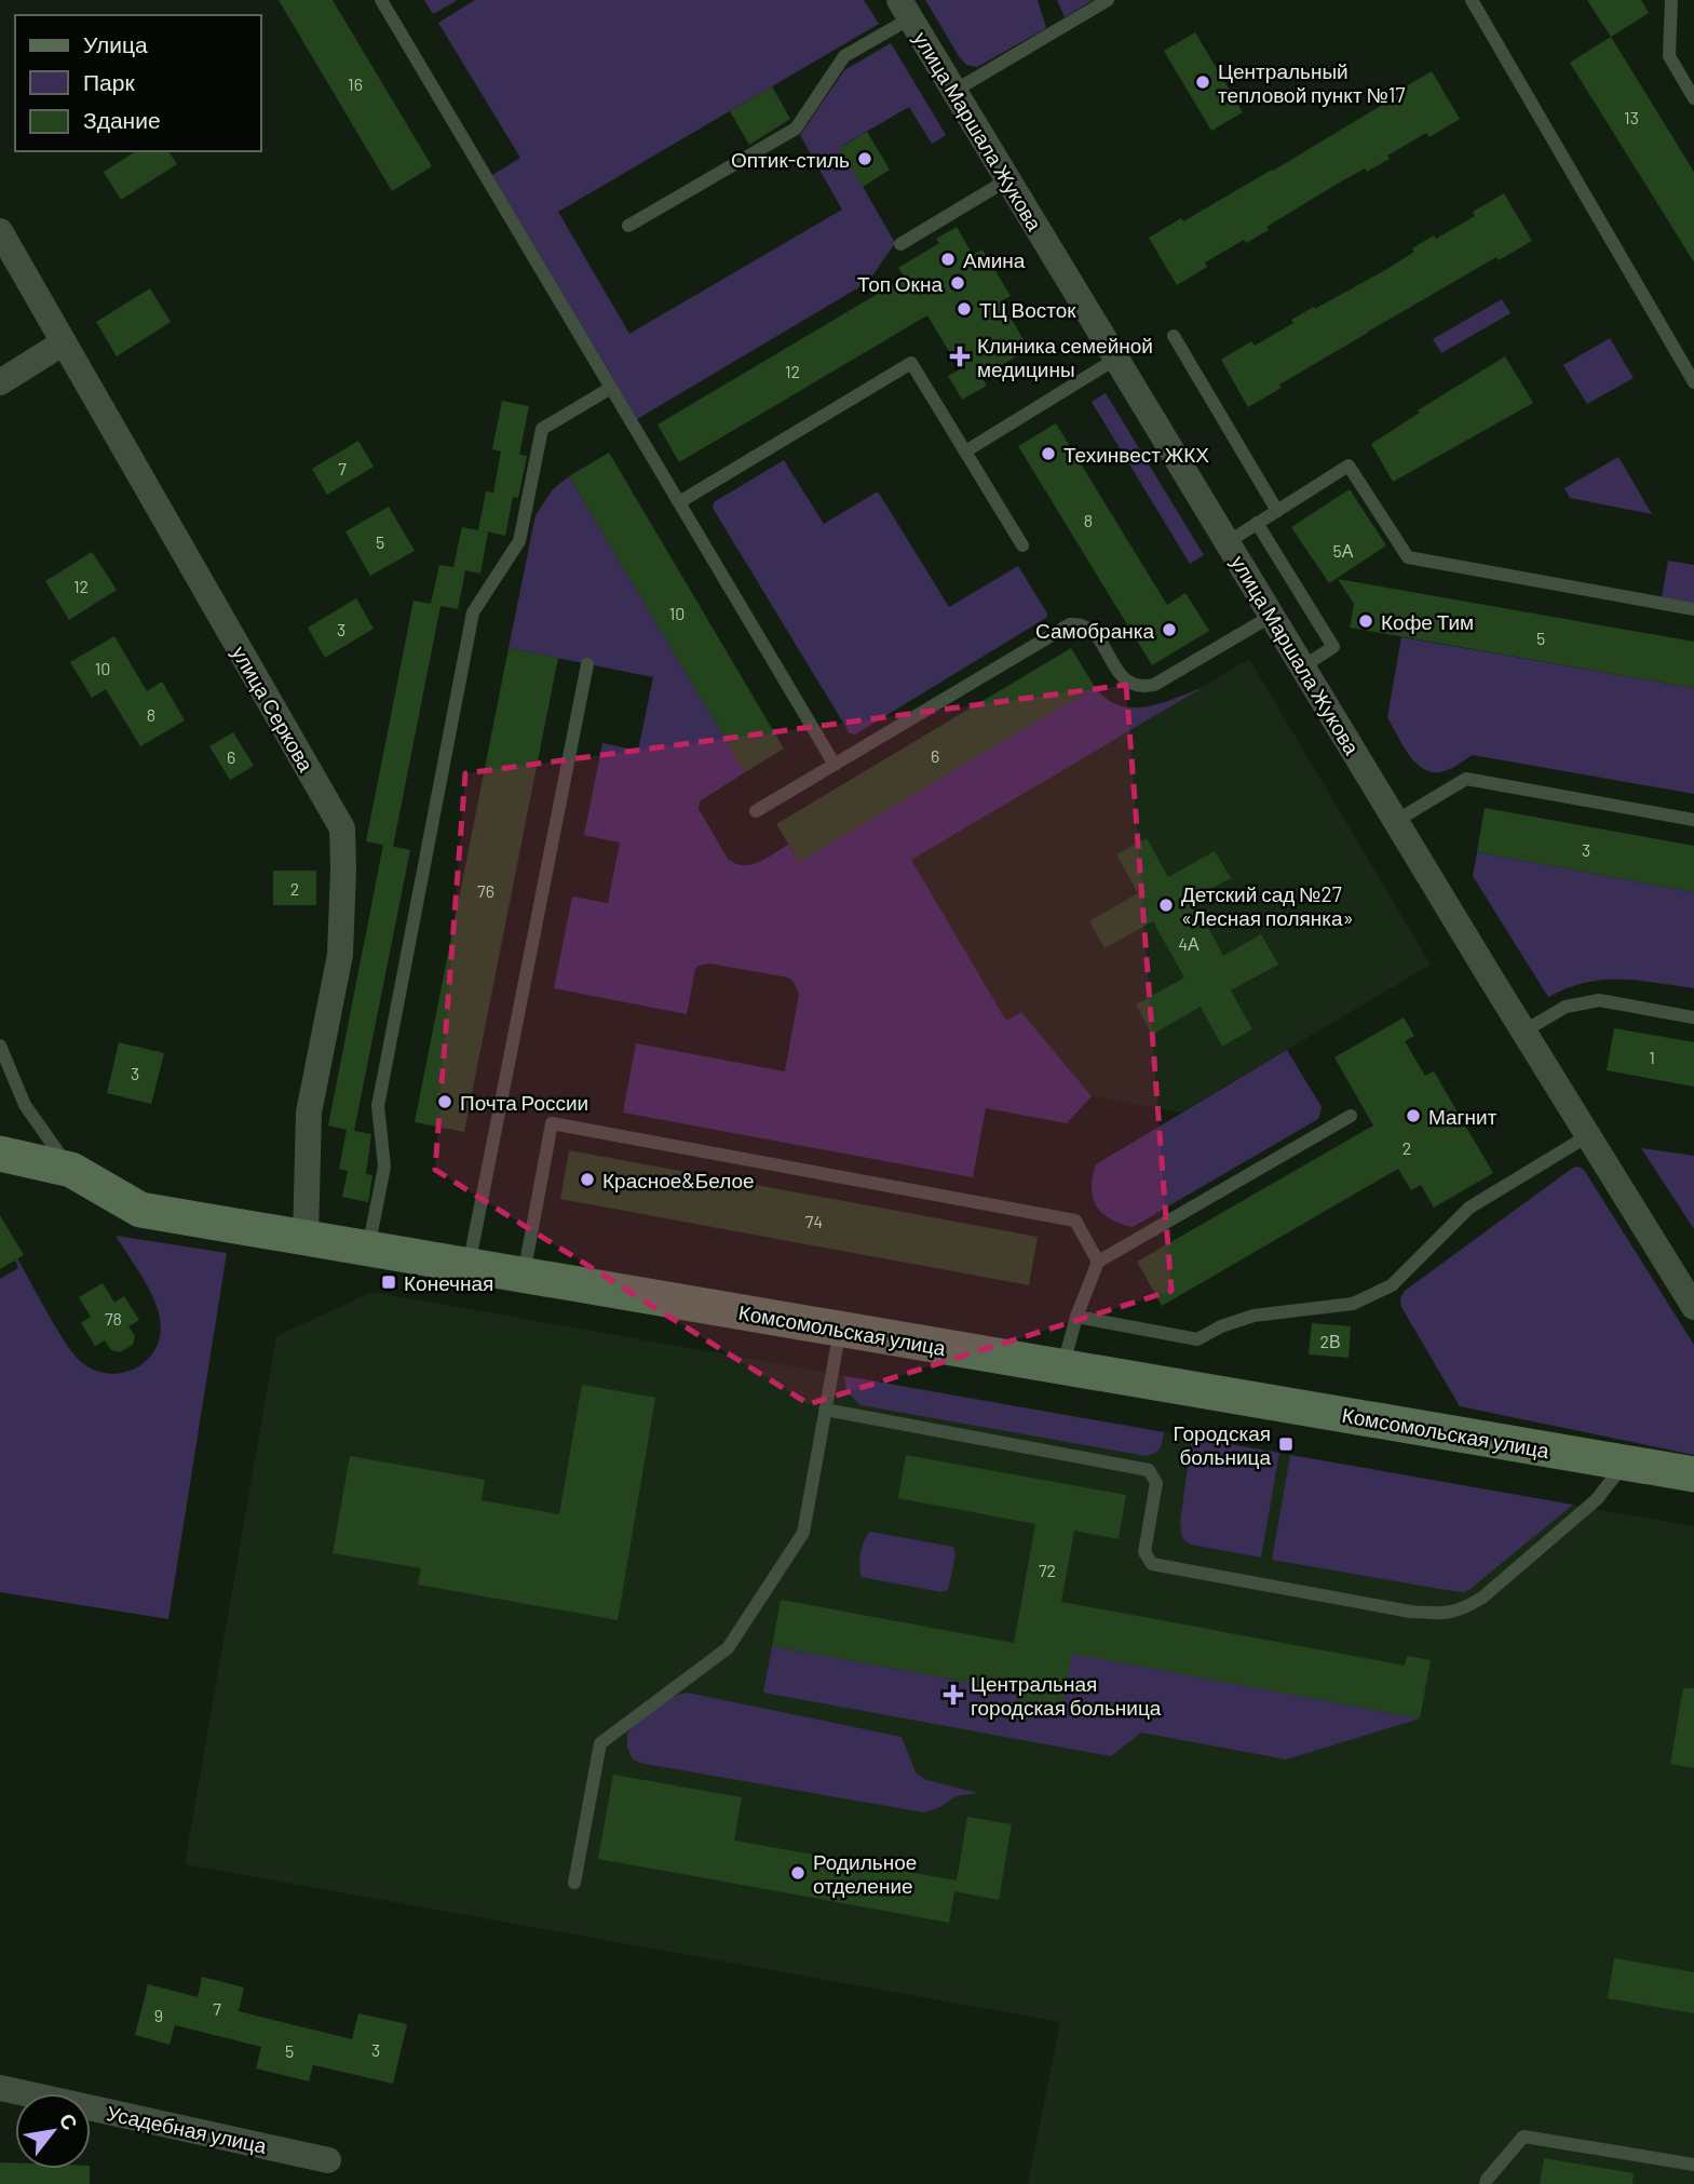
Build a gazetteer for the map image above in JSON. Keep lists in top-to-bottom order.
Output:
{
  "streets": {
    "street": [
      "улица Маршала Жукова",
      "улица Серкова",
      "Комсомольская улица",
      "Усадебная улица"
    ]
  },
  "crossings": [
    ["улица Серкова", "Комсомольская улица"]
  ],
  "places": {
    "other": [
      "Центральный тепловой пункт №17",
      "Оптик-стиль",
      "Амина",
      "Топ Окна",
      "ТЦ Восток",
      "Техинвест ЖКХ",
      "Кофе Тим",
      "Самобранка",
      "Детский сад №27 «Лесная полянка»",
      "Почта России",
      "Магнит",
      "Красное&Белое",
      "Родильное отделение"
    ],
    "health": ["Клиника семейной медицины", "Центральная городская больница"],
    "transit": ["Конечная", "Городская больница"]
  },
  "house_numbers": [
    "16",
    "13",
    "12",
    "7",
    "8",
    "5",
    "5А",
    "12",
    "10",
    "3",
    "5",
    "10",
    "8",
    "6",
    "6",
    "3",
    "2",
    "76",
    "4А",
    "1",
    "3",
    "2",
    "74",
    "78",
    "2В",
    "72",
    "7",
    "9",
    "3",
    "5"
  ],
  "legend": ["Улица", "Парк", "Здание"],
  "north": "top right"
}
